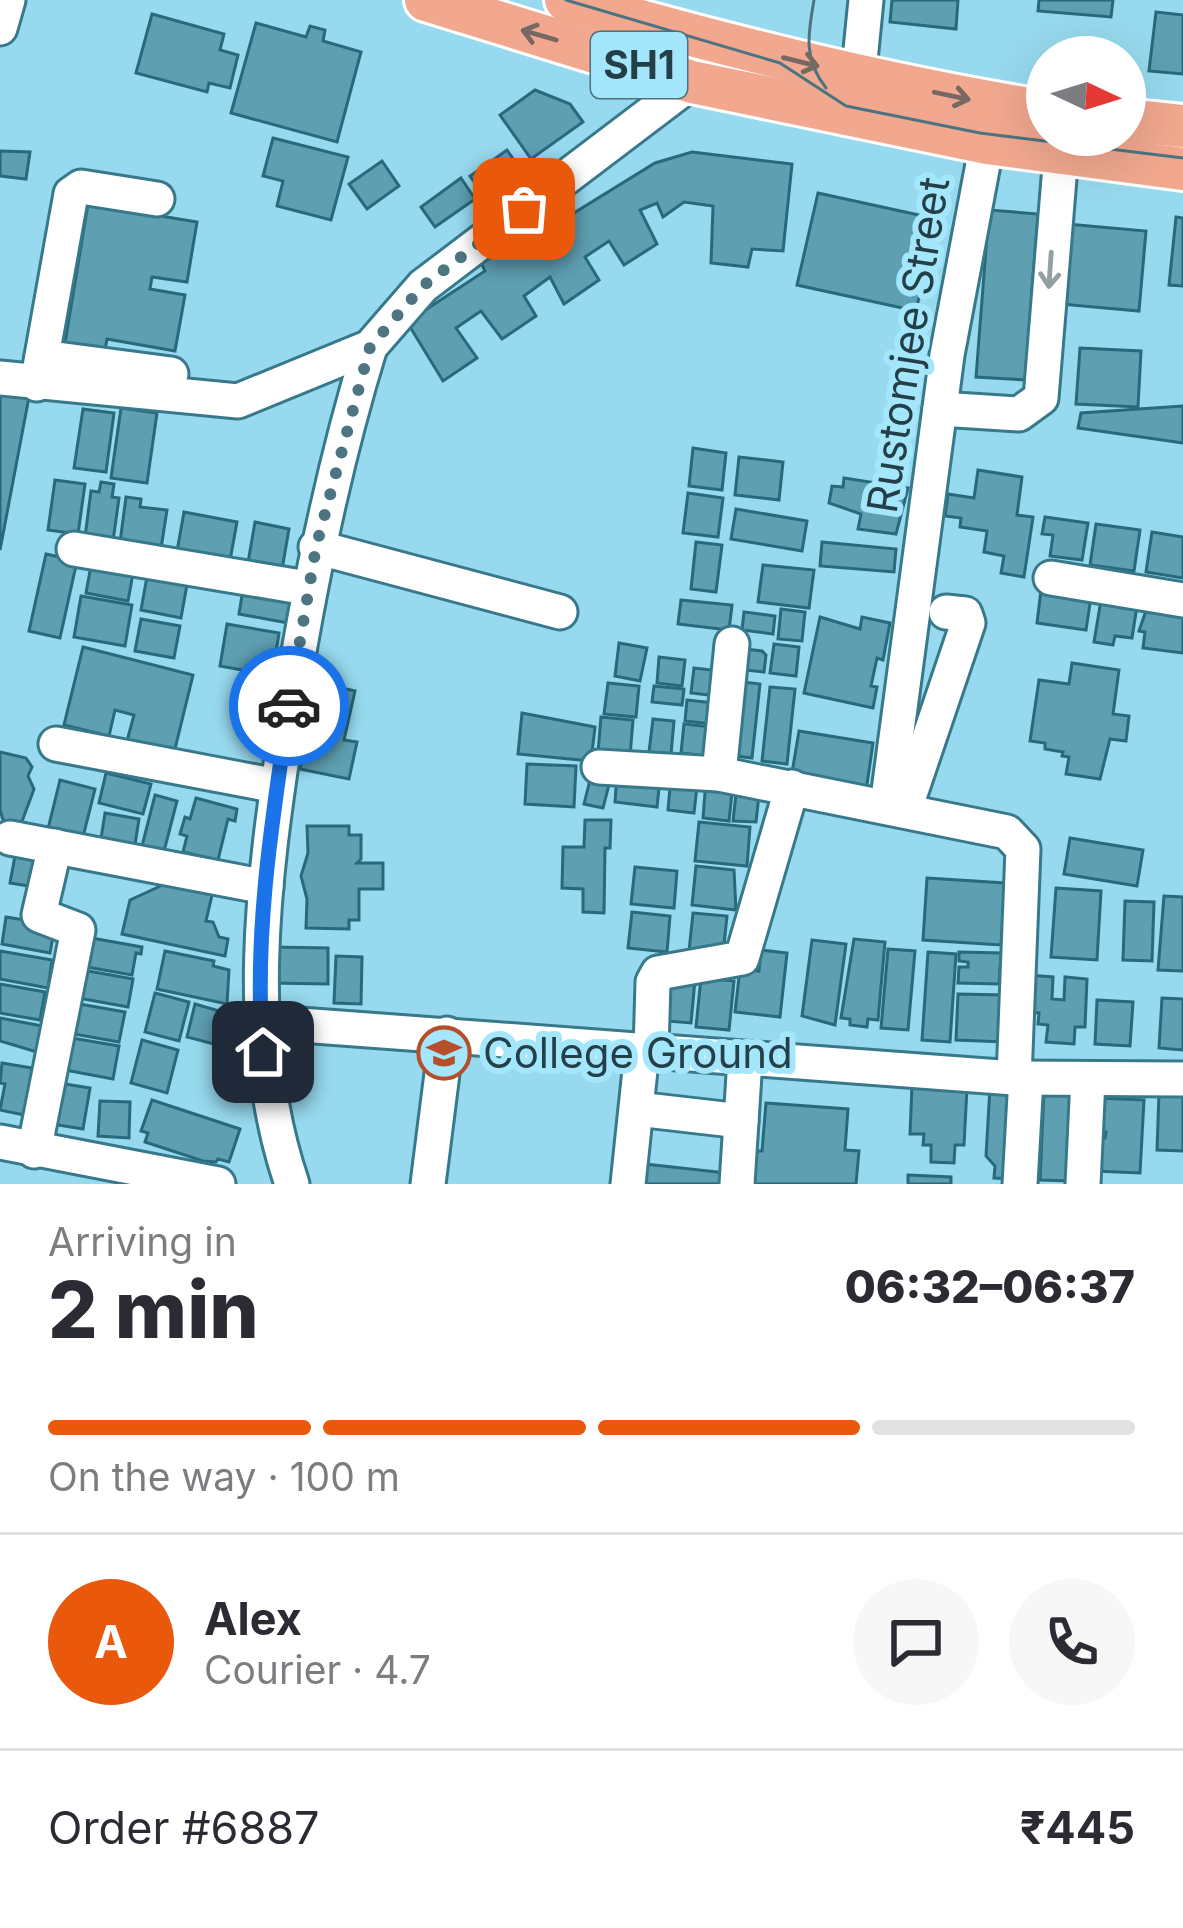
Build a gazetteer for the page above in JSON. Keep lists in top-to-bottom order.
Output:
{
  "streets": {
    "main road": ["SH1"],
    "street": ["Rustomjee Street"]
  },
  "crossings": [
    ["SH1", "Rustomjee Street"]
  ],
  "places": {
    "school or university": ["College Ground"]
  },
  "north": "right",
  "page": {
    "heading": ["2 min", "Arriving in", "06:32–06:37"],
    "panel": [
      "Alex",
      "Courier · 4.7",
      "Order #6887",
      "₹445"
    ],
    "bar": "On the way · 100 m",
    "round": "A"
  }
}
